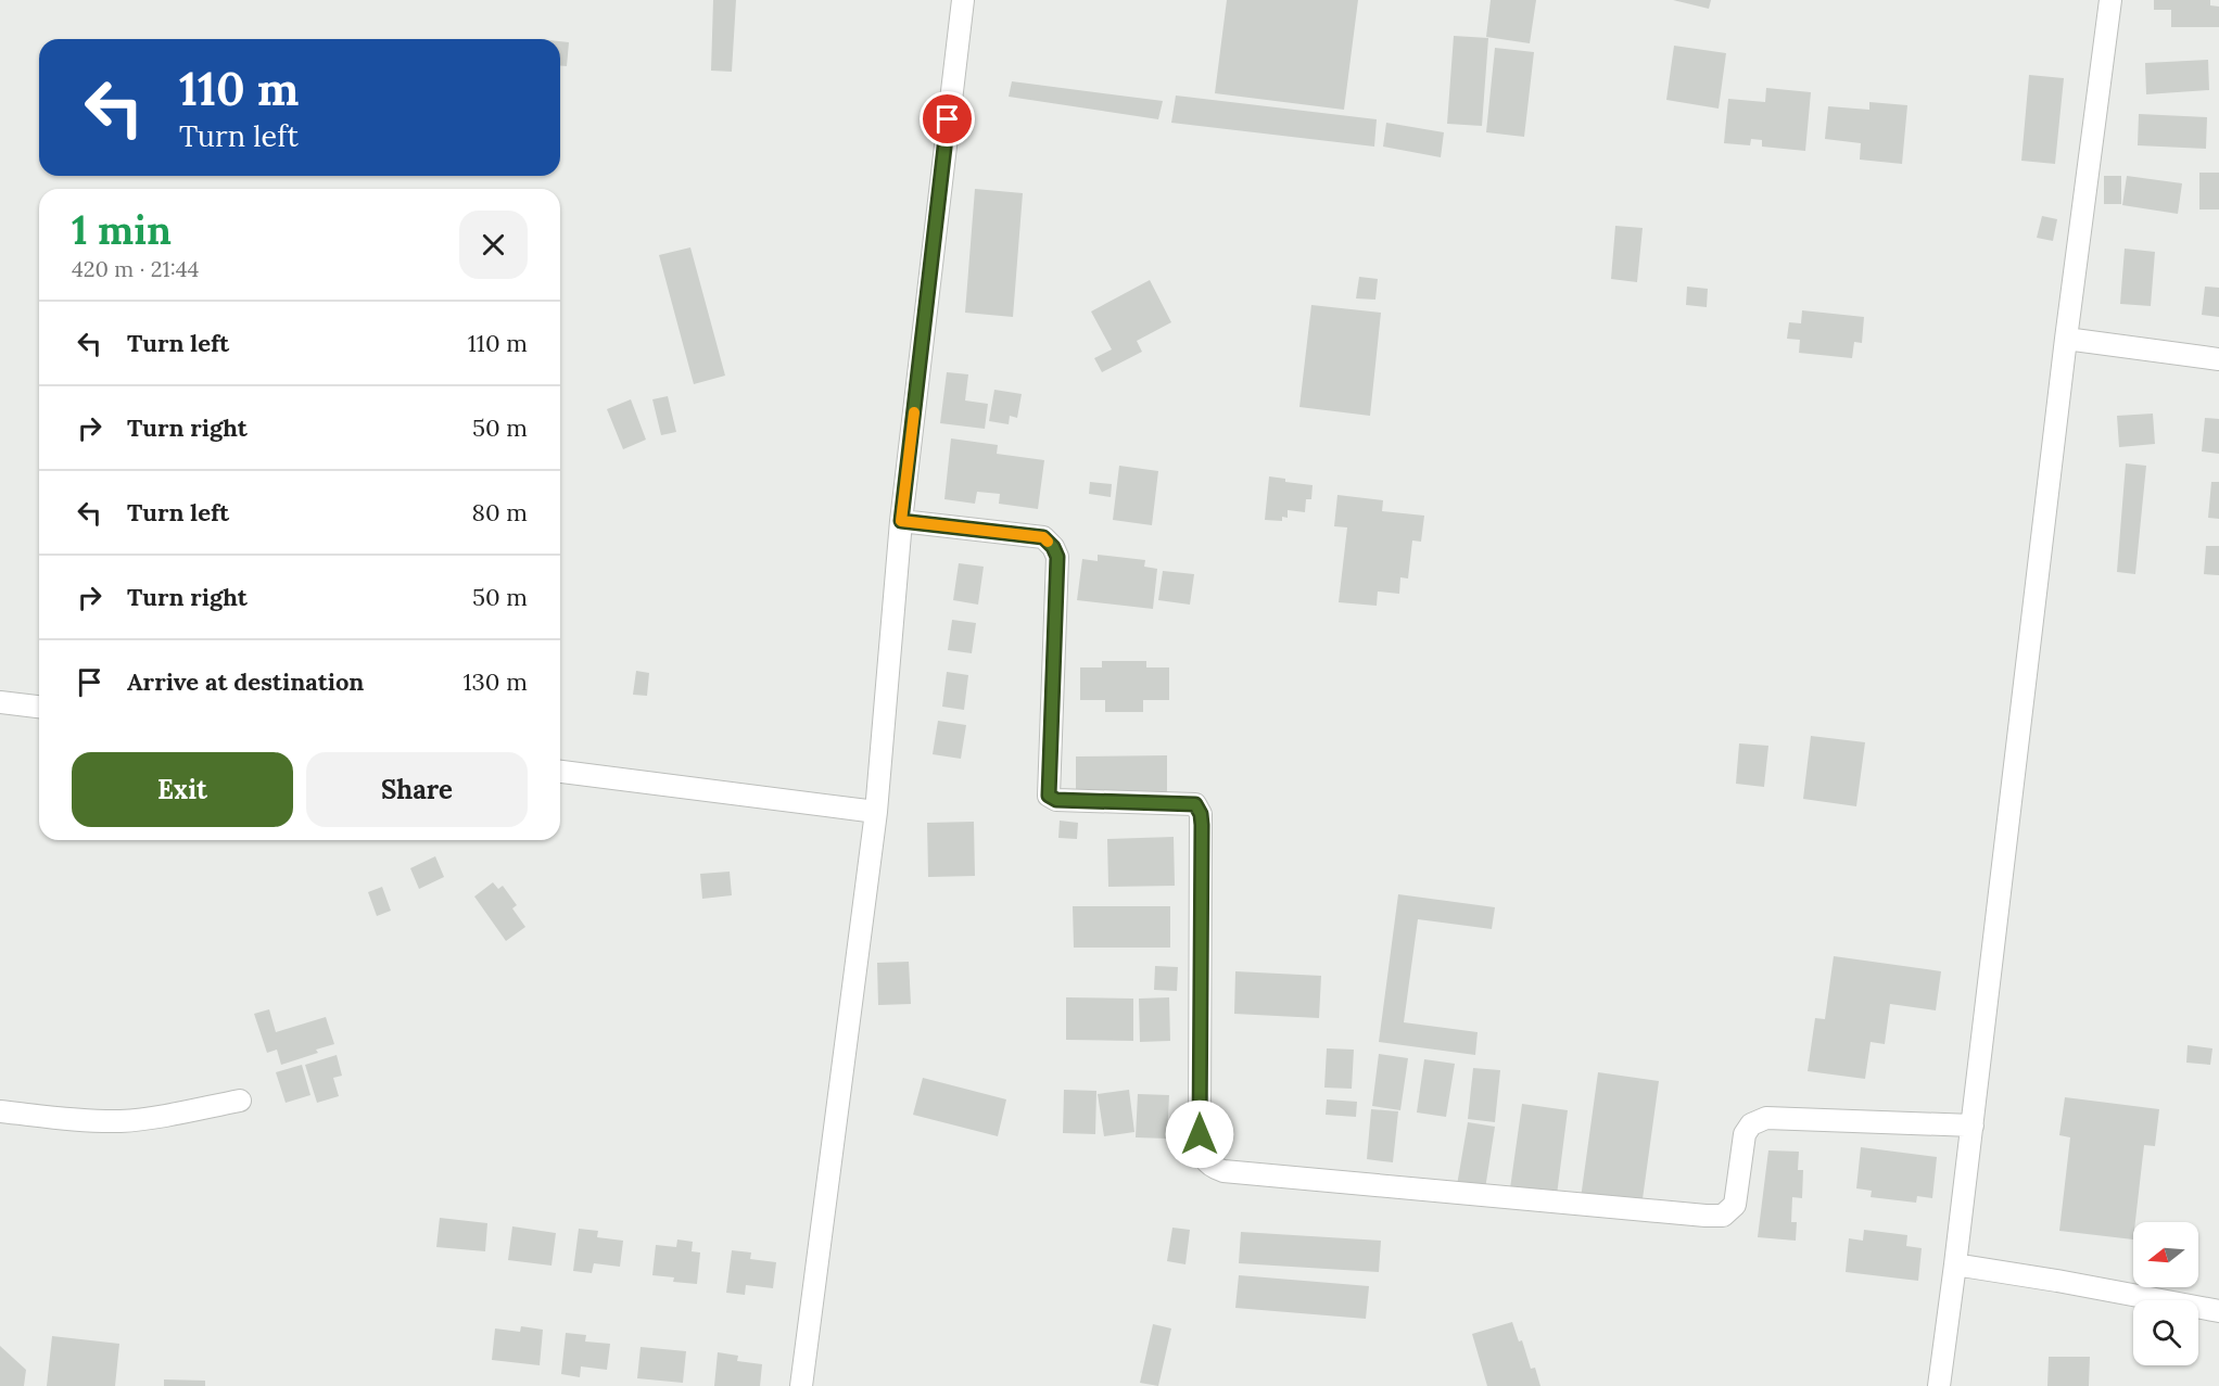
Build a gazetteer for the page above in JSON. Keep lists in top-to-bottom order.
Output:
{
  "north": "left",
  "page": {
    "turn": ["110 m", "Turn left"],
    "heading": ["1 min", "420 m · 21:44"],
    "list": [
      {
        "name": "Turn left",
        "value": "110 m"
      },
      {
        "name": "Turn right",
        "value": "50 m"
      },
      {
        "name": "Turn left",
        "value": "80 m"
      },
      {
        "name": "Turn right",
        "value": "50 m"
      },
      {
        "name": "Arrive at destination",
        "value": "130 m"
      }
    ],
    "buttons": ["Exit", "Share"]
  }
}
